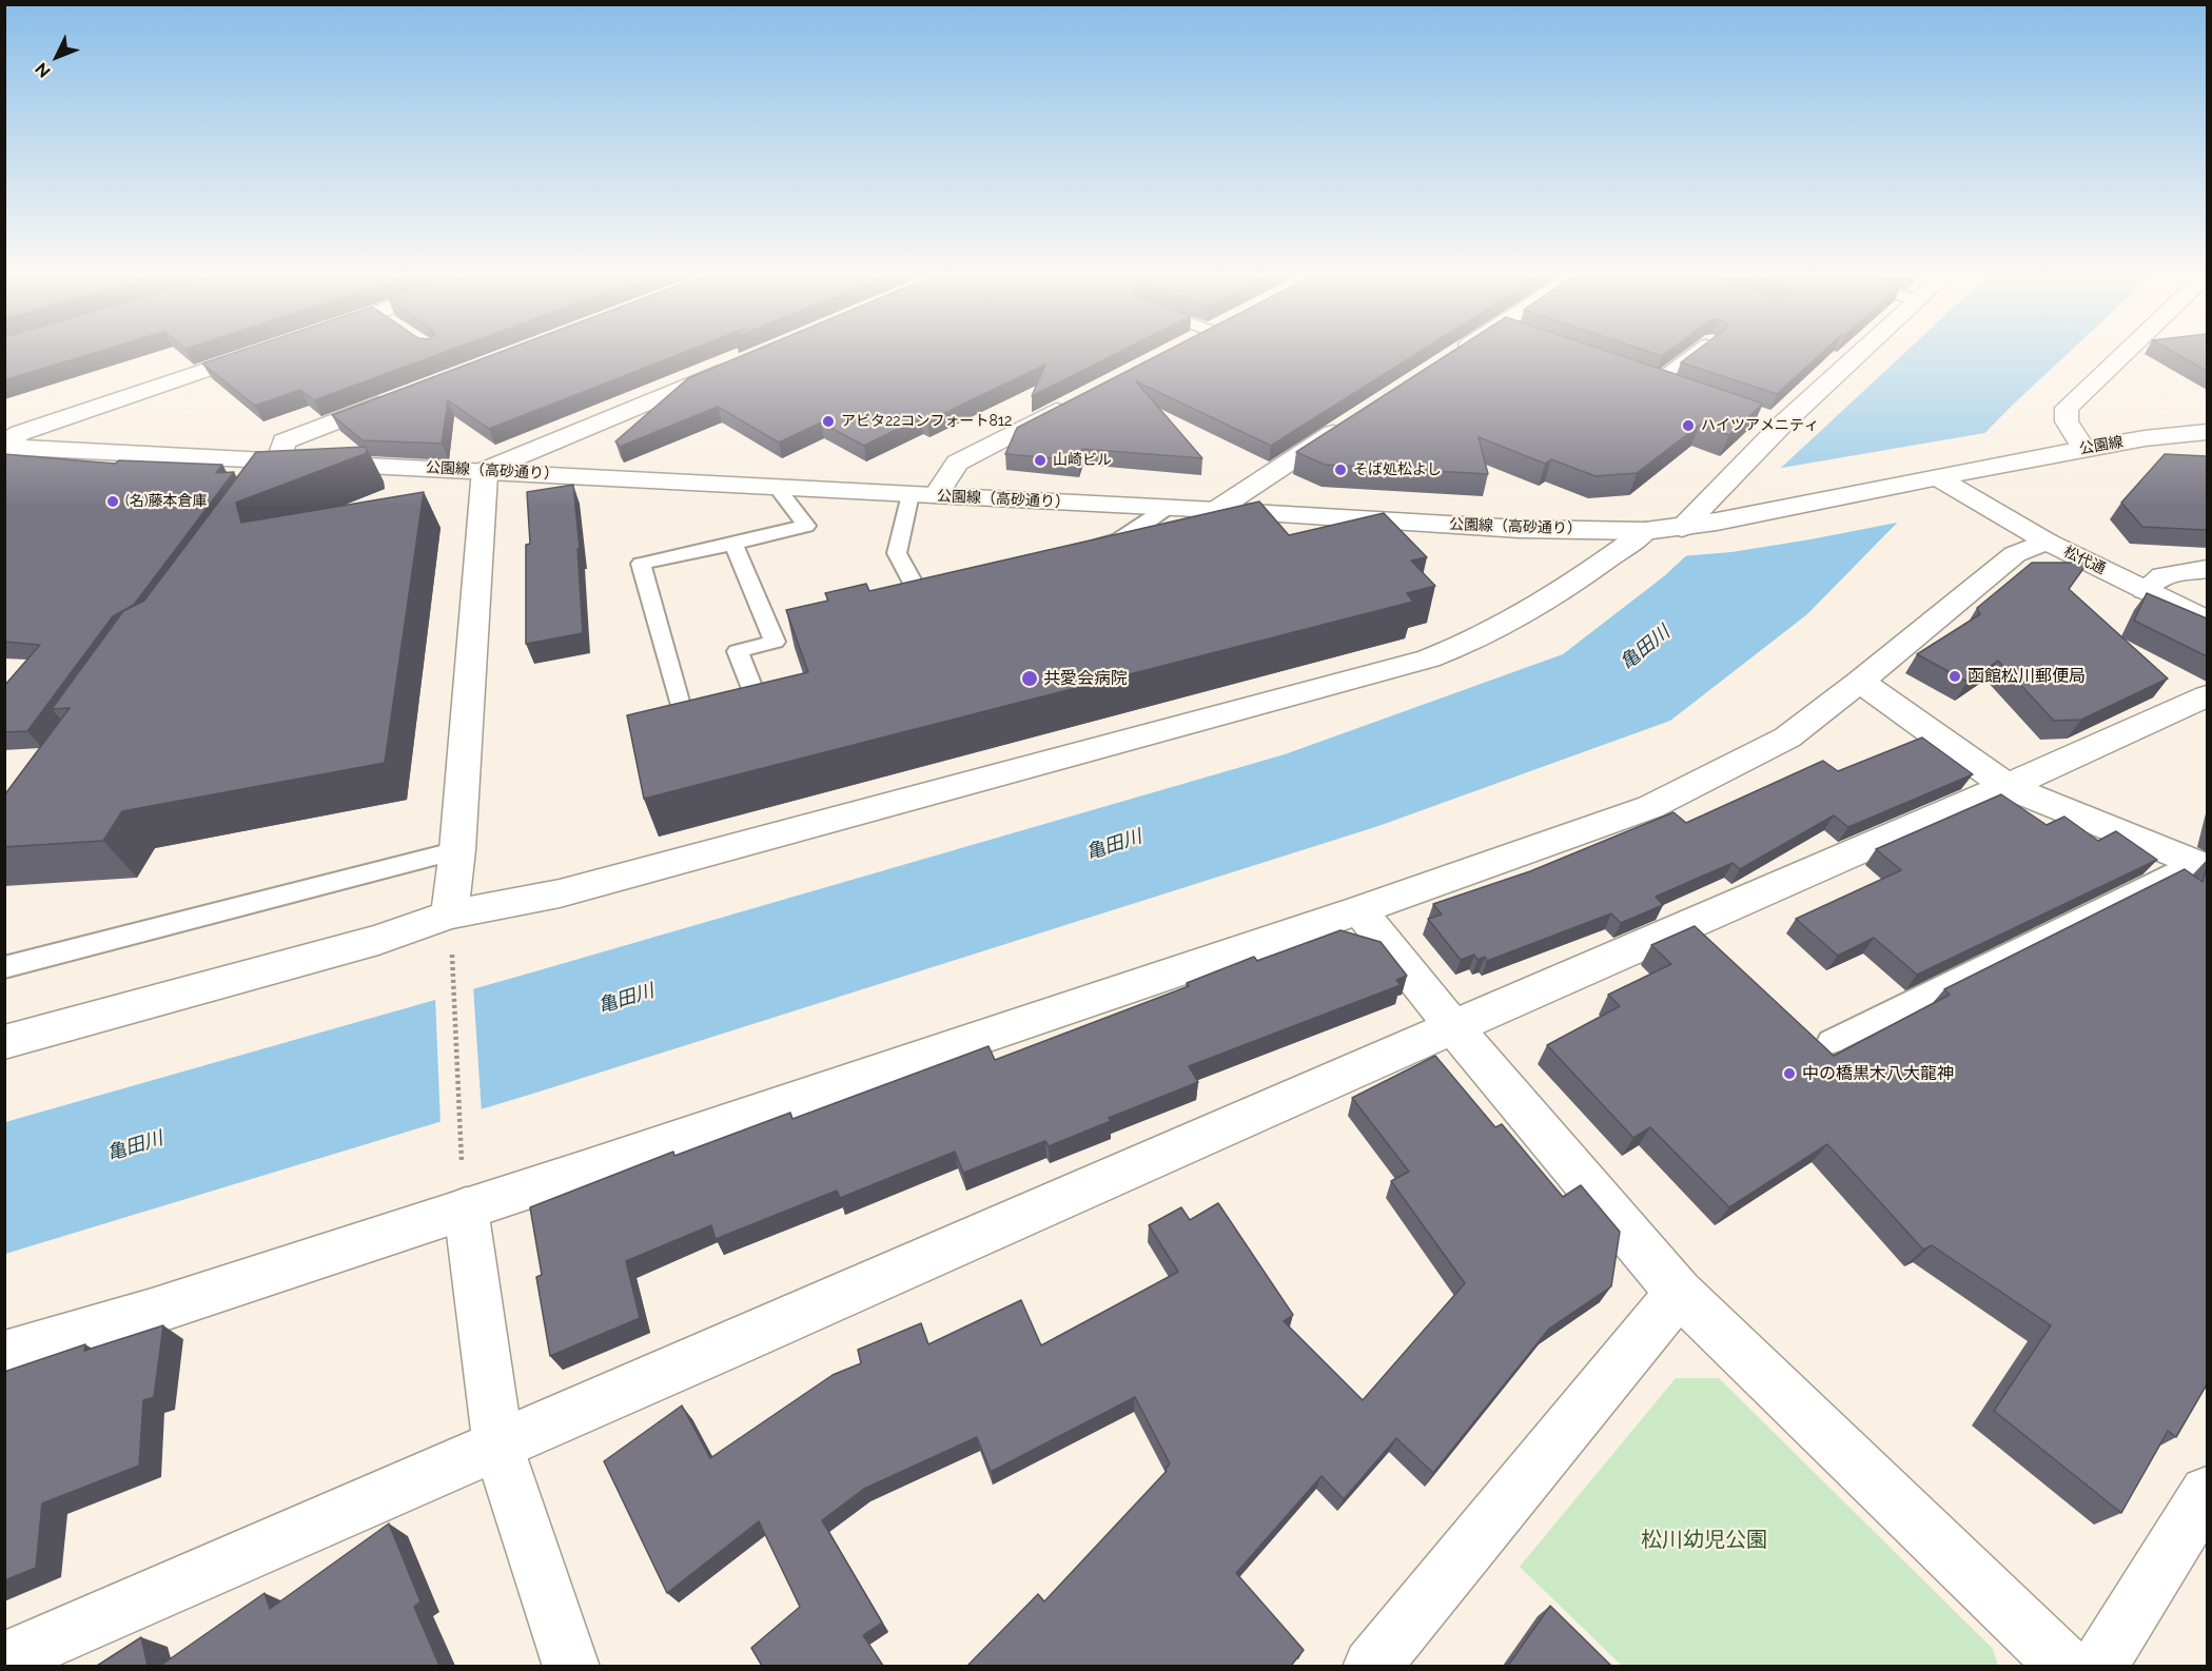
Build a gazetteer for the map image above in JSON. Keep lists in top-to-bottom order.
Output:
{
  "streets": {
    "street": ["公園線", "公園線（高砂通り）", "松代通"]
  },
  "crossings": [
    ["公園線", "公園線（高砂通り）"],
    ["公園線（高砂通り）", "松代通"]
  ],
  "water": ["亀田川"],
  "parks": ["松川幼児公園"],
  "places": [
    "アビタ22コンフォート812",
    "ハイツアメニティ",
    "山崎ビル",
    "そば処松よし",
    "(名)藤本倉庫",
    "函館松川郵便局",
    "共愛会病院",
    "中の橋黒木八大龍神"
  ],
  "north": "bottom left"
}
